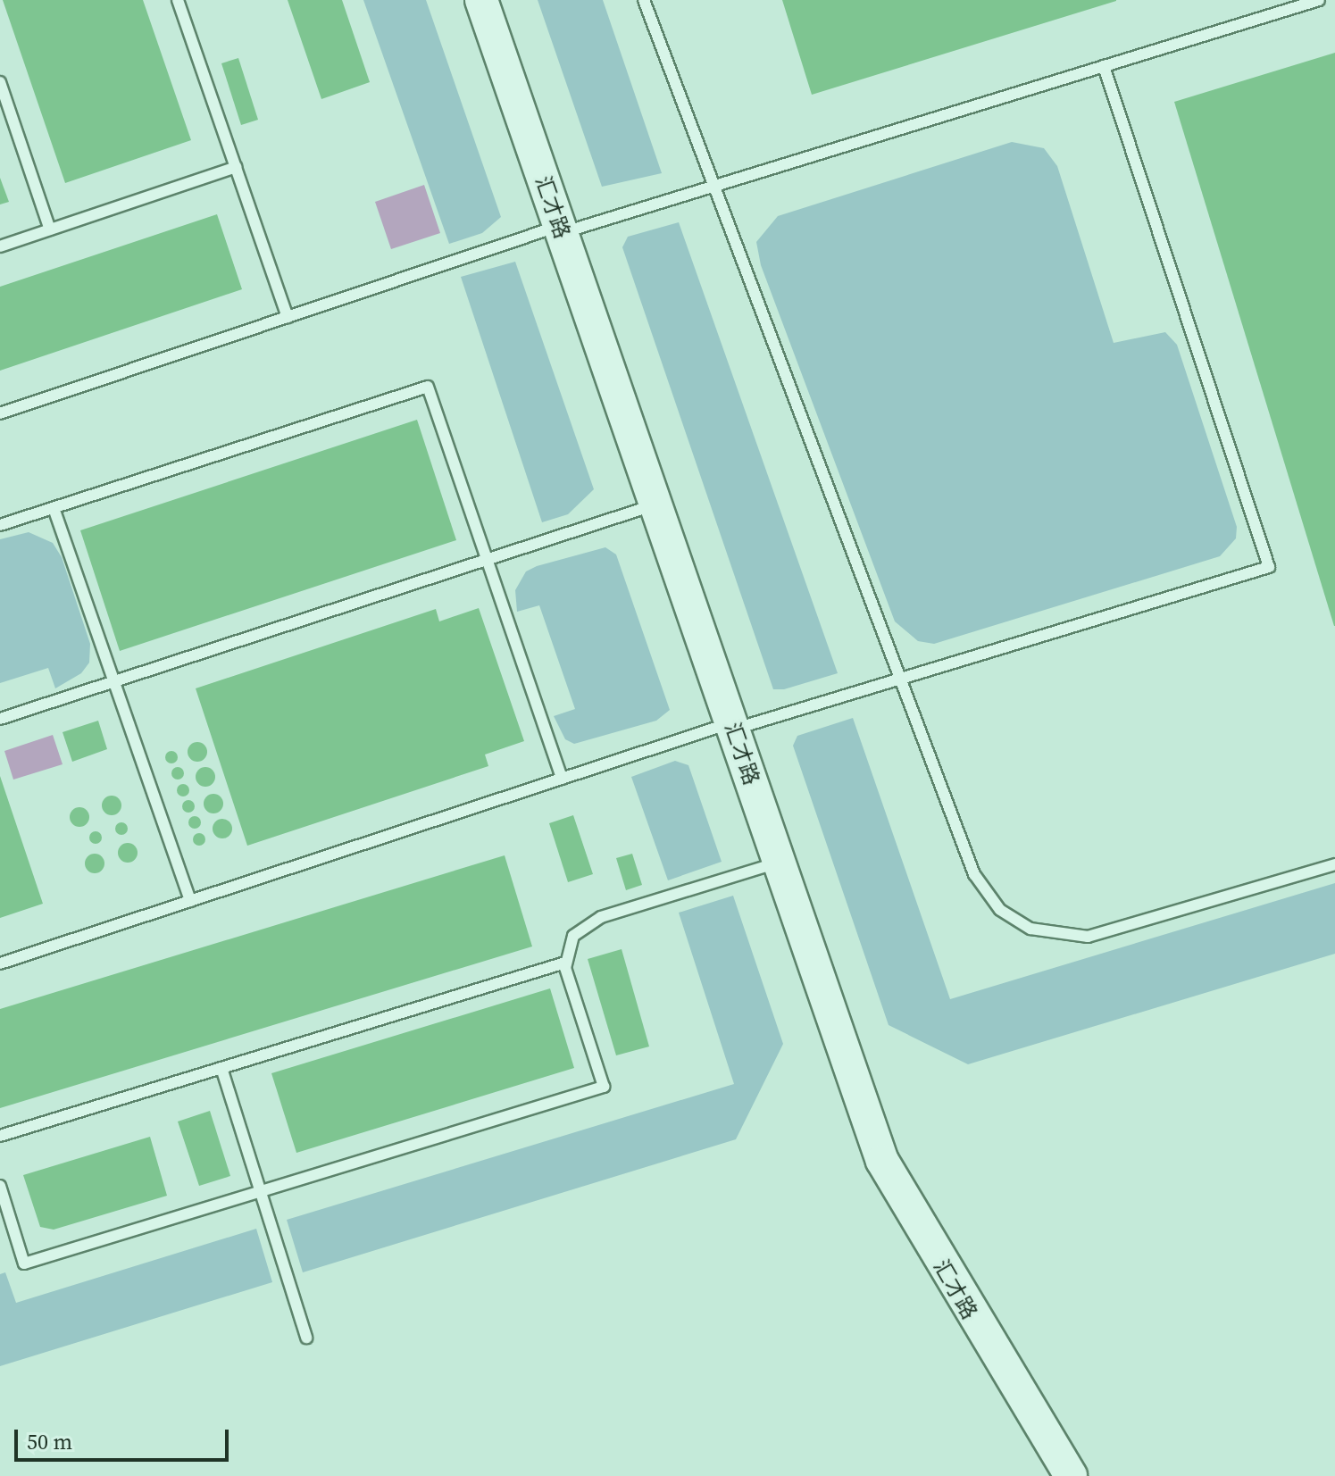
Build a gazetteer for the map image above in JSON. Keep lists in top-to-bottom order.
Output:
{
  "streets": {
    "main road": ["汇才路"]
  },
  "scale_bar": "50 m"
}
